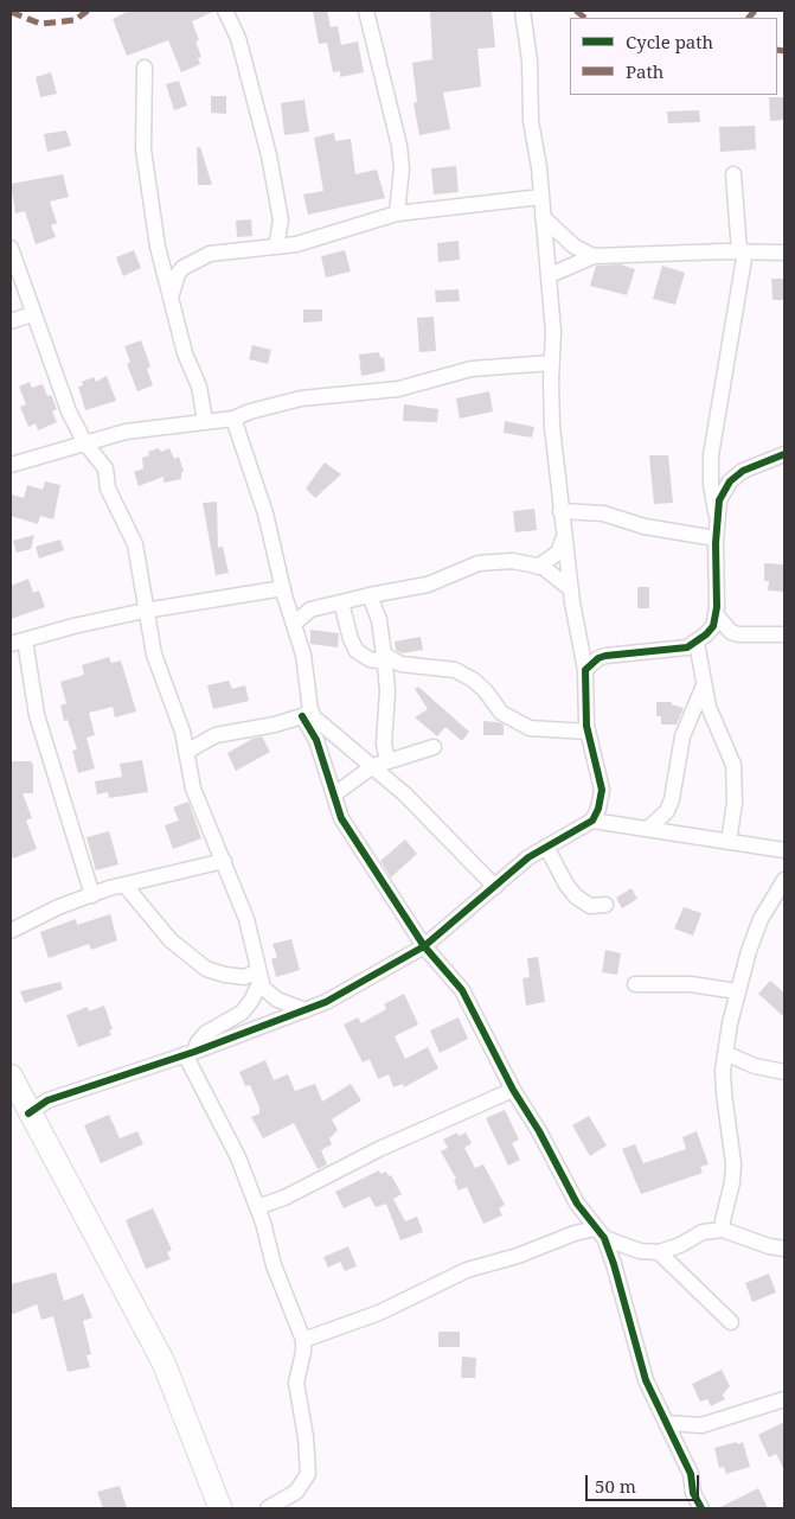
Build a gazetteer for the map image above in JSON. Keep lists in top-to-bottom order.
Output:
{
  "legend": ["Cycle path", "Path"],
  "scale_bar": "50 m"
}
